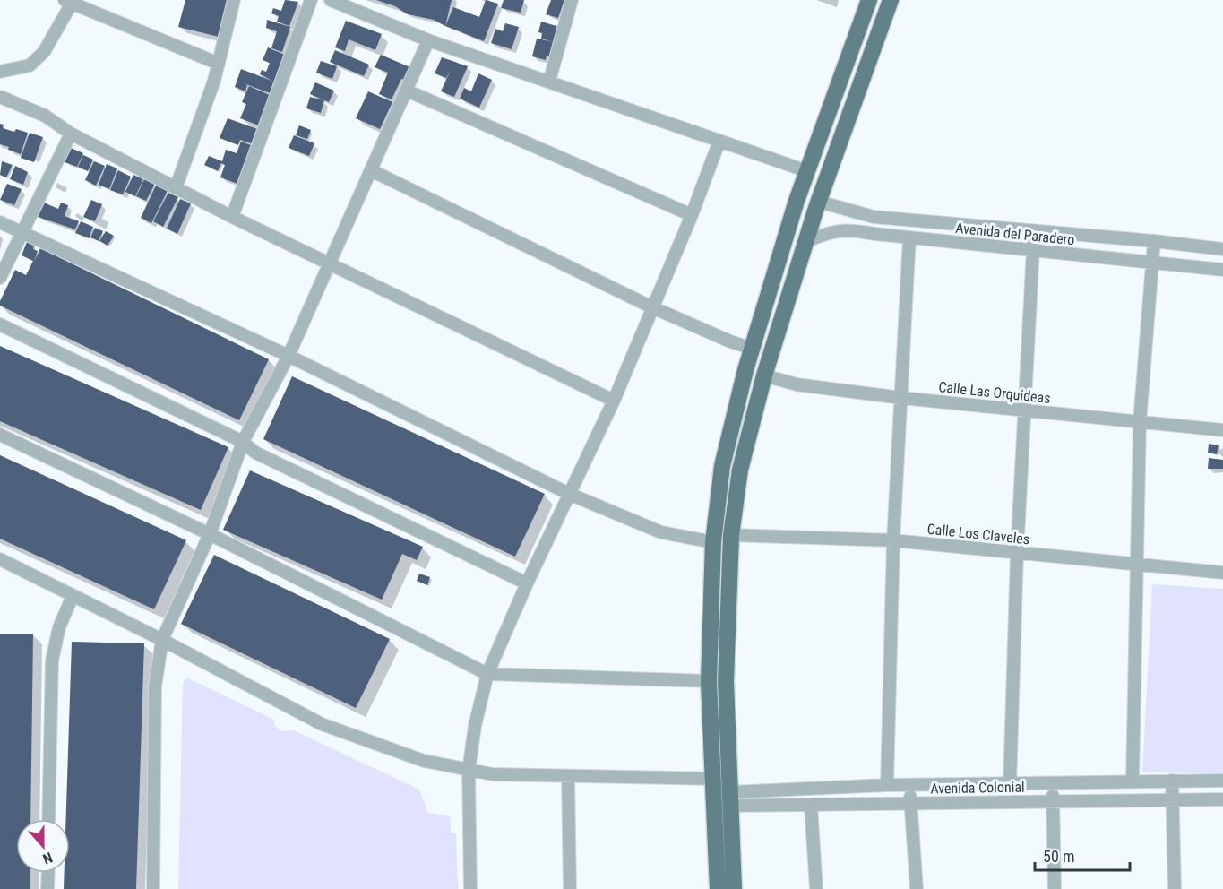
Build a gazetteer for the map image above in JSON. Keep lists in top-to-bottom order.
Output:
{
  "streets": {
    "street": [
      "Avenida del Paradero",
      "Calle Las Orquideas",
      "Calle Los Claveles",
      "Avenida Colonial"
    ]
  },
  "scale_bar": "50 m",
  "north": "bottom"
}
